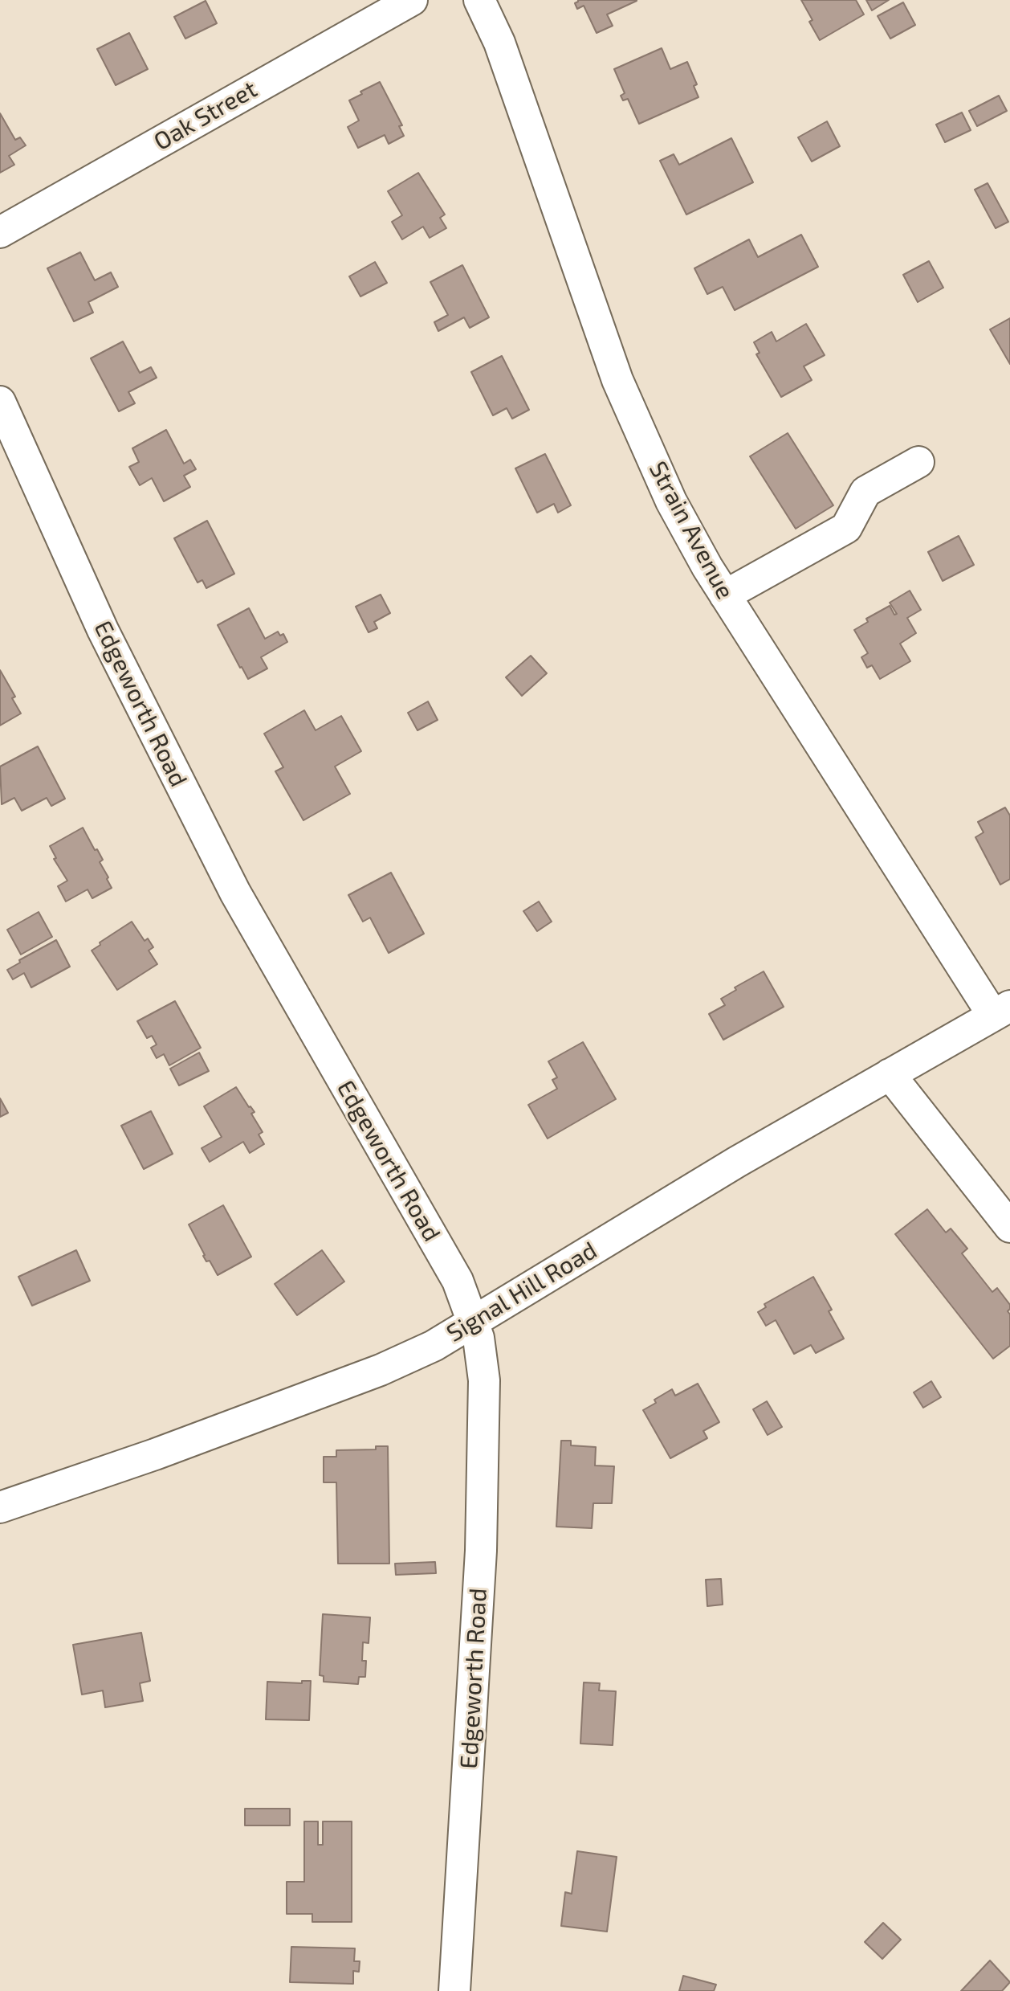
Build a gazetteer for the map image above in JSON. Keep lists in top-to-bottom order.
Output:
{
  "streets": {
    "street": [
      "Oak Street",
      "Strain Avenue",
      "Edgeworth Road",
      "Signal Hill Road"
    ]
  },
  "crossings": [
    ["Strain Avenue", "Signal Hill Road"],
    ["Edgeworth Road", "Signal Hill Road"]
  ]
}
